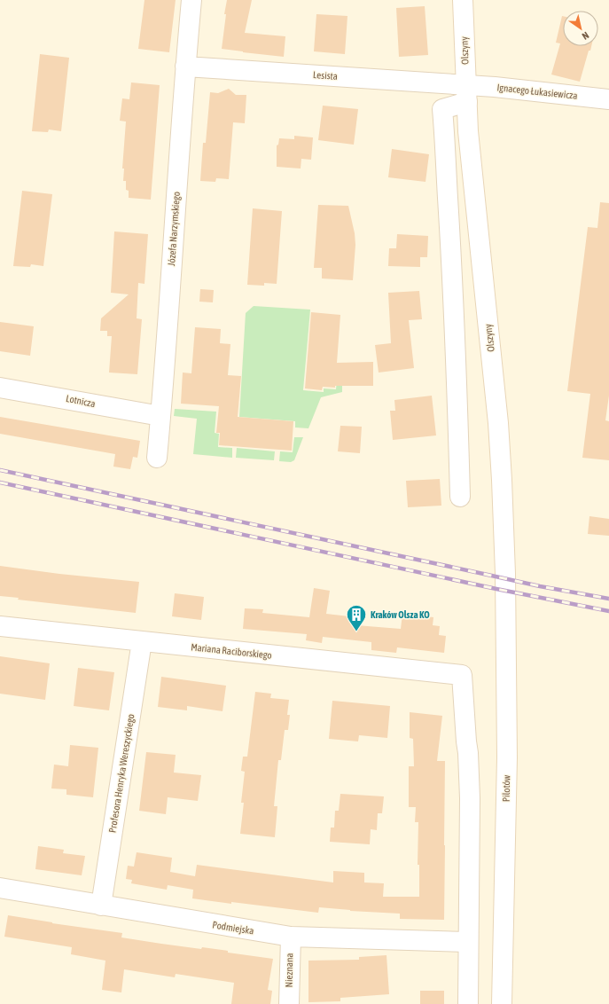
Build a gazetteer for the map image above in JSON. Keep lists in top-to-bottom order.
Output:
{
  "streets": {
    "street": [
      "Olszyny",
      "Lesista",
      "Ignacego Łukasiewicza",
      "Józefa Narzymskiego",
      "Lotnicza",
      "Mariana Raciborskiego",
      "Profesora Henryka Wereszyckiego",
      "Pilotów",
      "Podmiejska",
      "Nieznana"
    ]
  },
  "crossings": [
    ["Olszyny", "Lesista"],
    ["Olszyny", "Ignacego Łukasiewicza"],
    ["Olszyny", "Pilotów"],
    ["Lesista", "Ignacego Łukasiewicza"],
    ["Lesista", "Józefa Narzymskiego"],
    ["Józefa Narzymskiego", "Lotnicza"],
    ["Mariana Raciborskiego", "Profesora Henryka Wereszyckiego"],
    ["Mariana Raciborskiego", "Podmiejska"],
    ["Profesora Henryka Wereszyckiego", "Podmiejska"],
    ["Podmiejska", "Nieznana"]
  ],
  "places": {
    "building": ["Kraków Olsza KO"]
  },
  "north": "bottom right"
}
